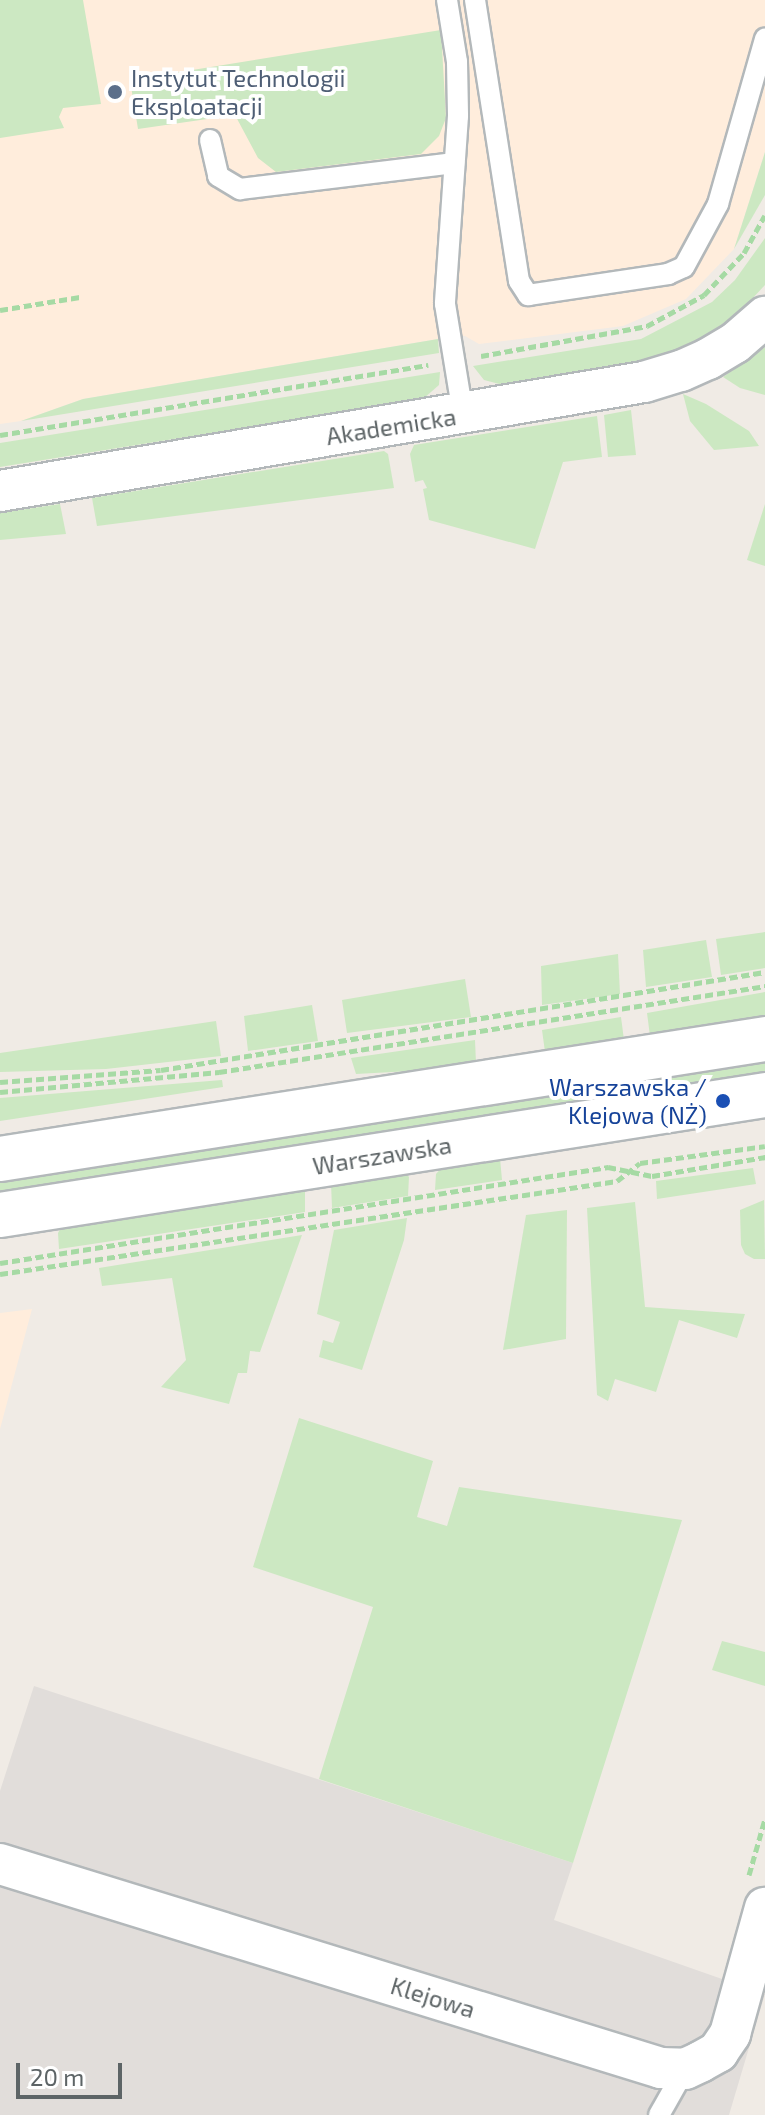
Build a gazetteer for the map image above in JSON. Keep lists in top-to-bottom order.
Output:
{
  "streets": {
    "main road": ["Warszawska"],
    "street": ["Akademicka", "Klejowa"]
  },
  "places": ["Instytut Technologii Eksploatacji", "Warszawska / Klejowa (NŻ)"],
  "scale_bar": "20 m"
}
